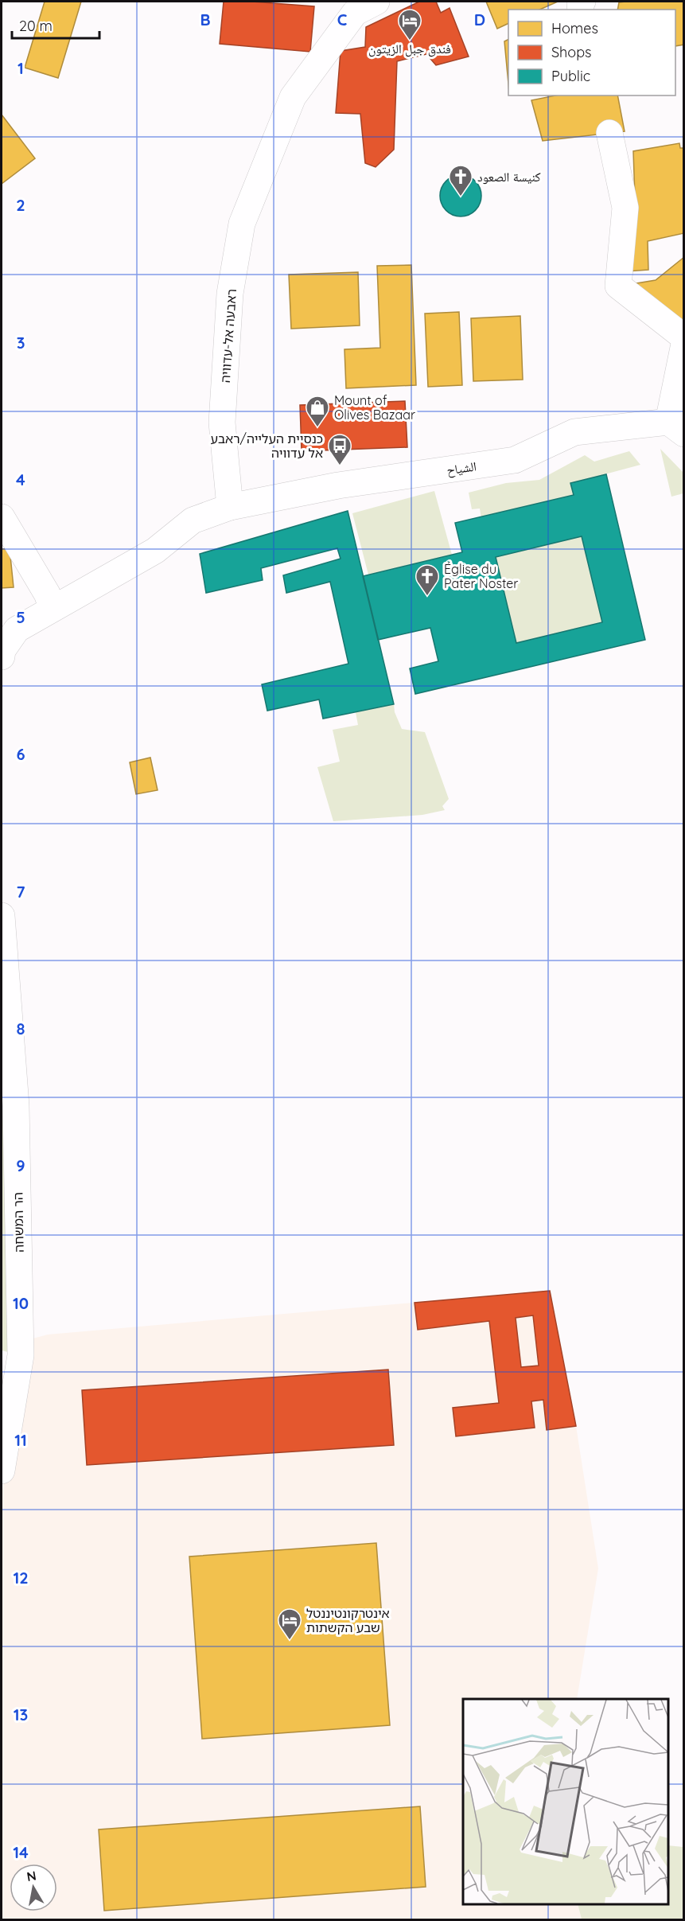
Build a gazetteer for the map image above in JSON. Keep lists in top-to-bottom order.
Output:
{
  "streets": {
    "street": ["ראבעה אל-עדוויה", "الشياح", "הר המשחה"]
  },
  "crossings": [
    ["ראבעה אל-עדוויה", "الشياح"]
  ],
  "places": {
    "hotel": ["فندق جبل الزيتون", "אינטרקונטיננטל שבע הקשתות"],
    "church": ["كنيسة الصعود", "Église du Pater Noster"],
    "shop": ["Mount of Olives Bazaar"],
    "bus stop": ["כנסיית העלייה/ראבע אל עדוויה"]
  },
  "legend": ["Homes", "Shops", "Public"],
  "scale_bar": "20 m",
  "north": "top",
  "grid": {
    "columns": ["B", "C", "D"],
    "rows": [
      "1",
      "2",
      "3",
      "4",
      "5",
      "6",
      "7",
      "8",
      "9",
      "10",
      "11",
      "12",
      "13",
      "14"
    ]
  }
}
